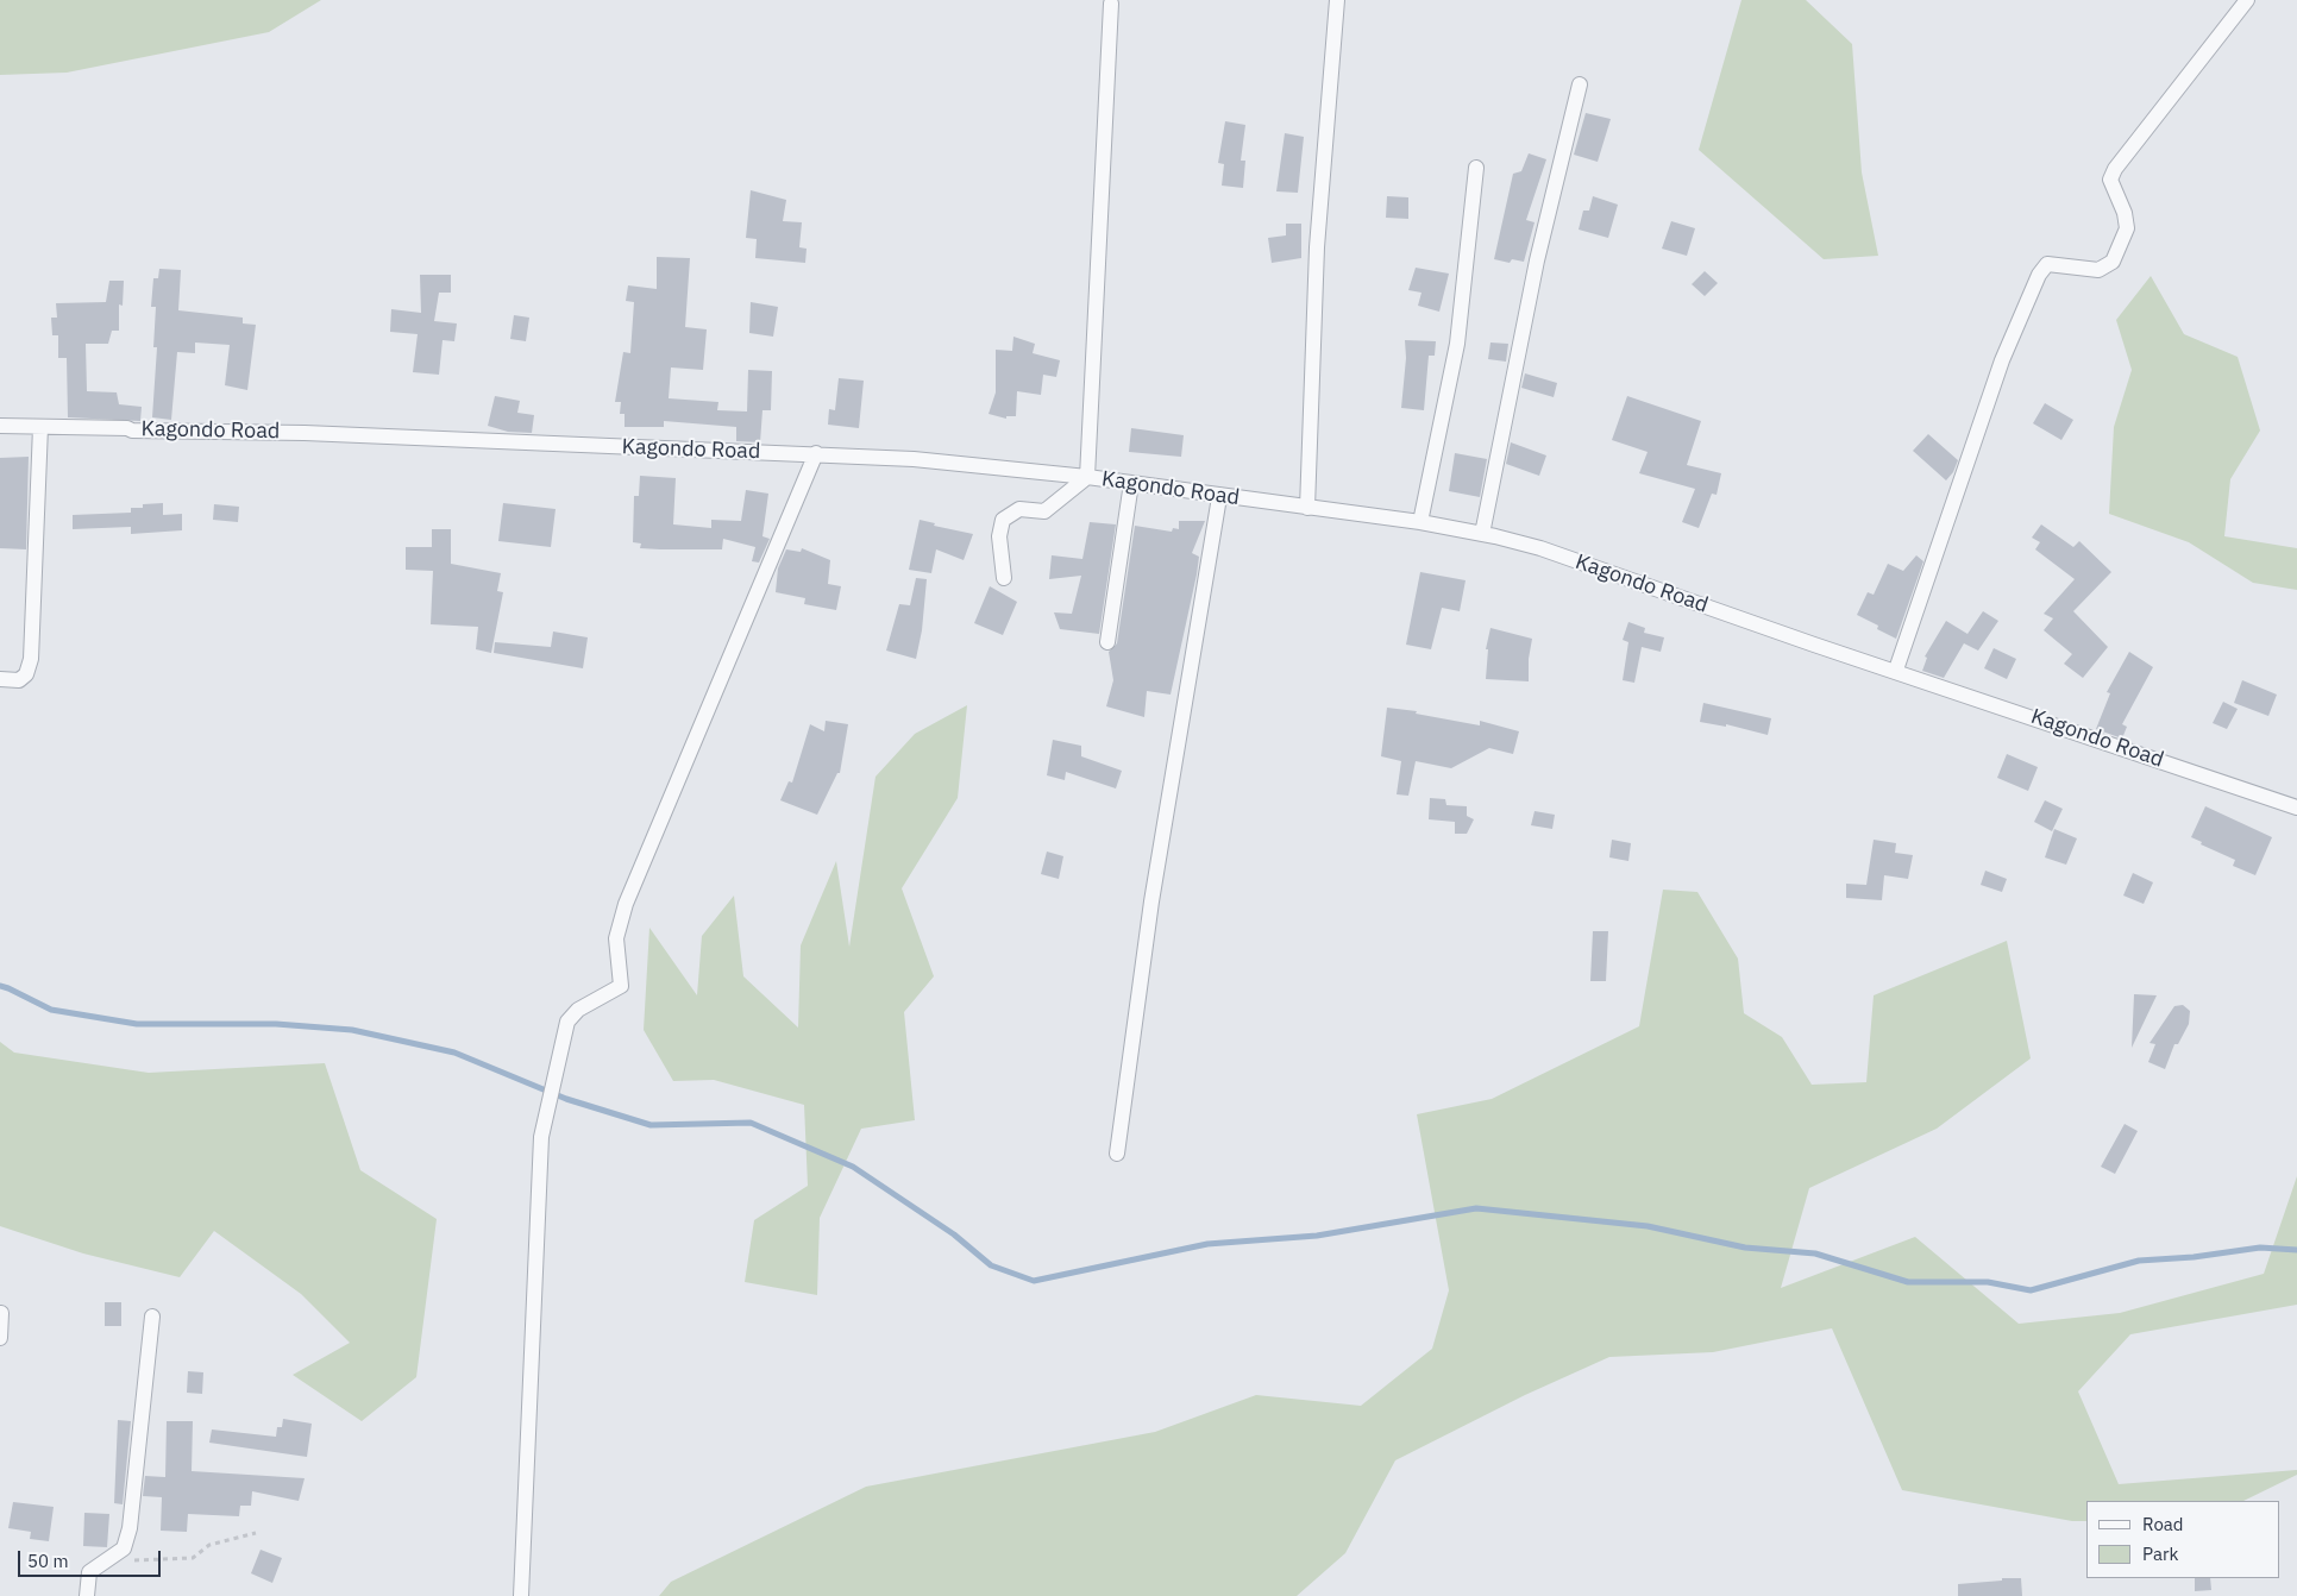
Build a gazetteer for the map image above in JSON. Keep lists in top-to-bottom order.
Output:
{
  "streets": {
    "street": ["Kagondo Road"]
  },
  "legend": ["Road", "Park"],
  "scale_bar": "50 m"
}
